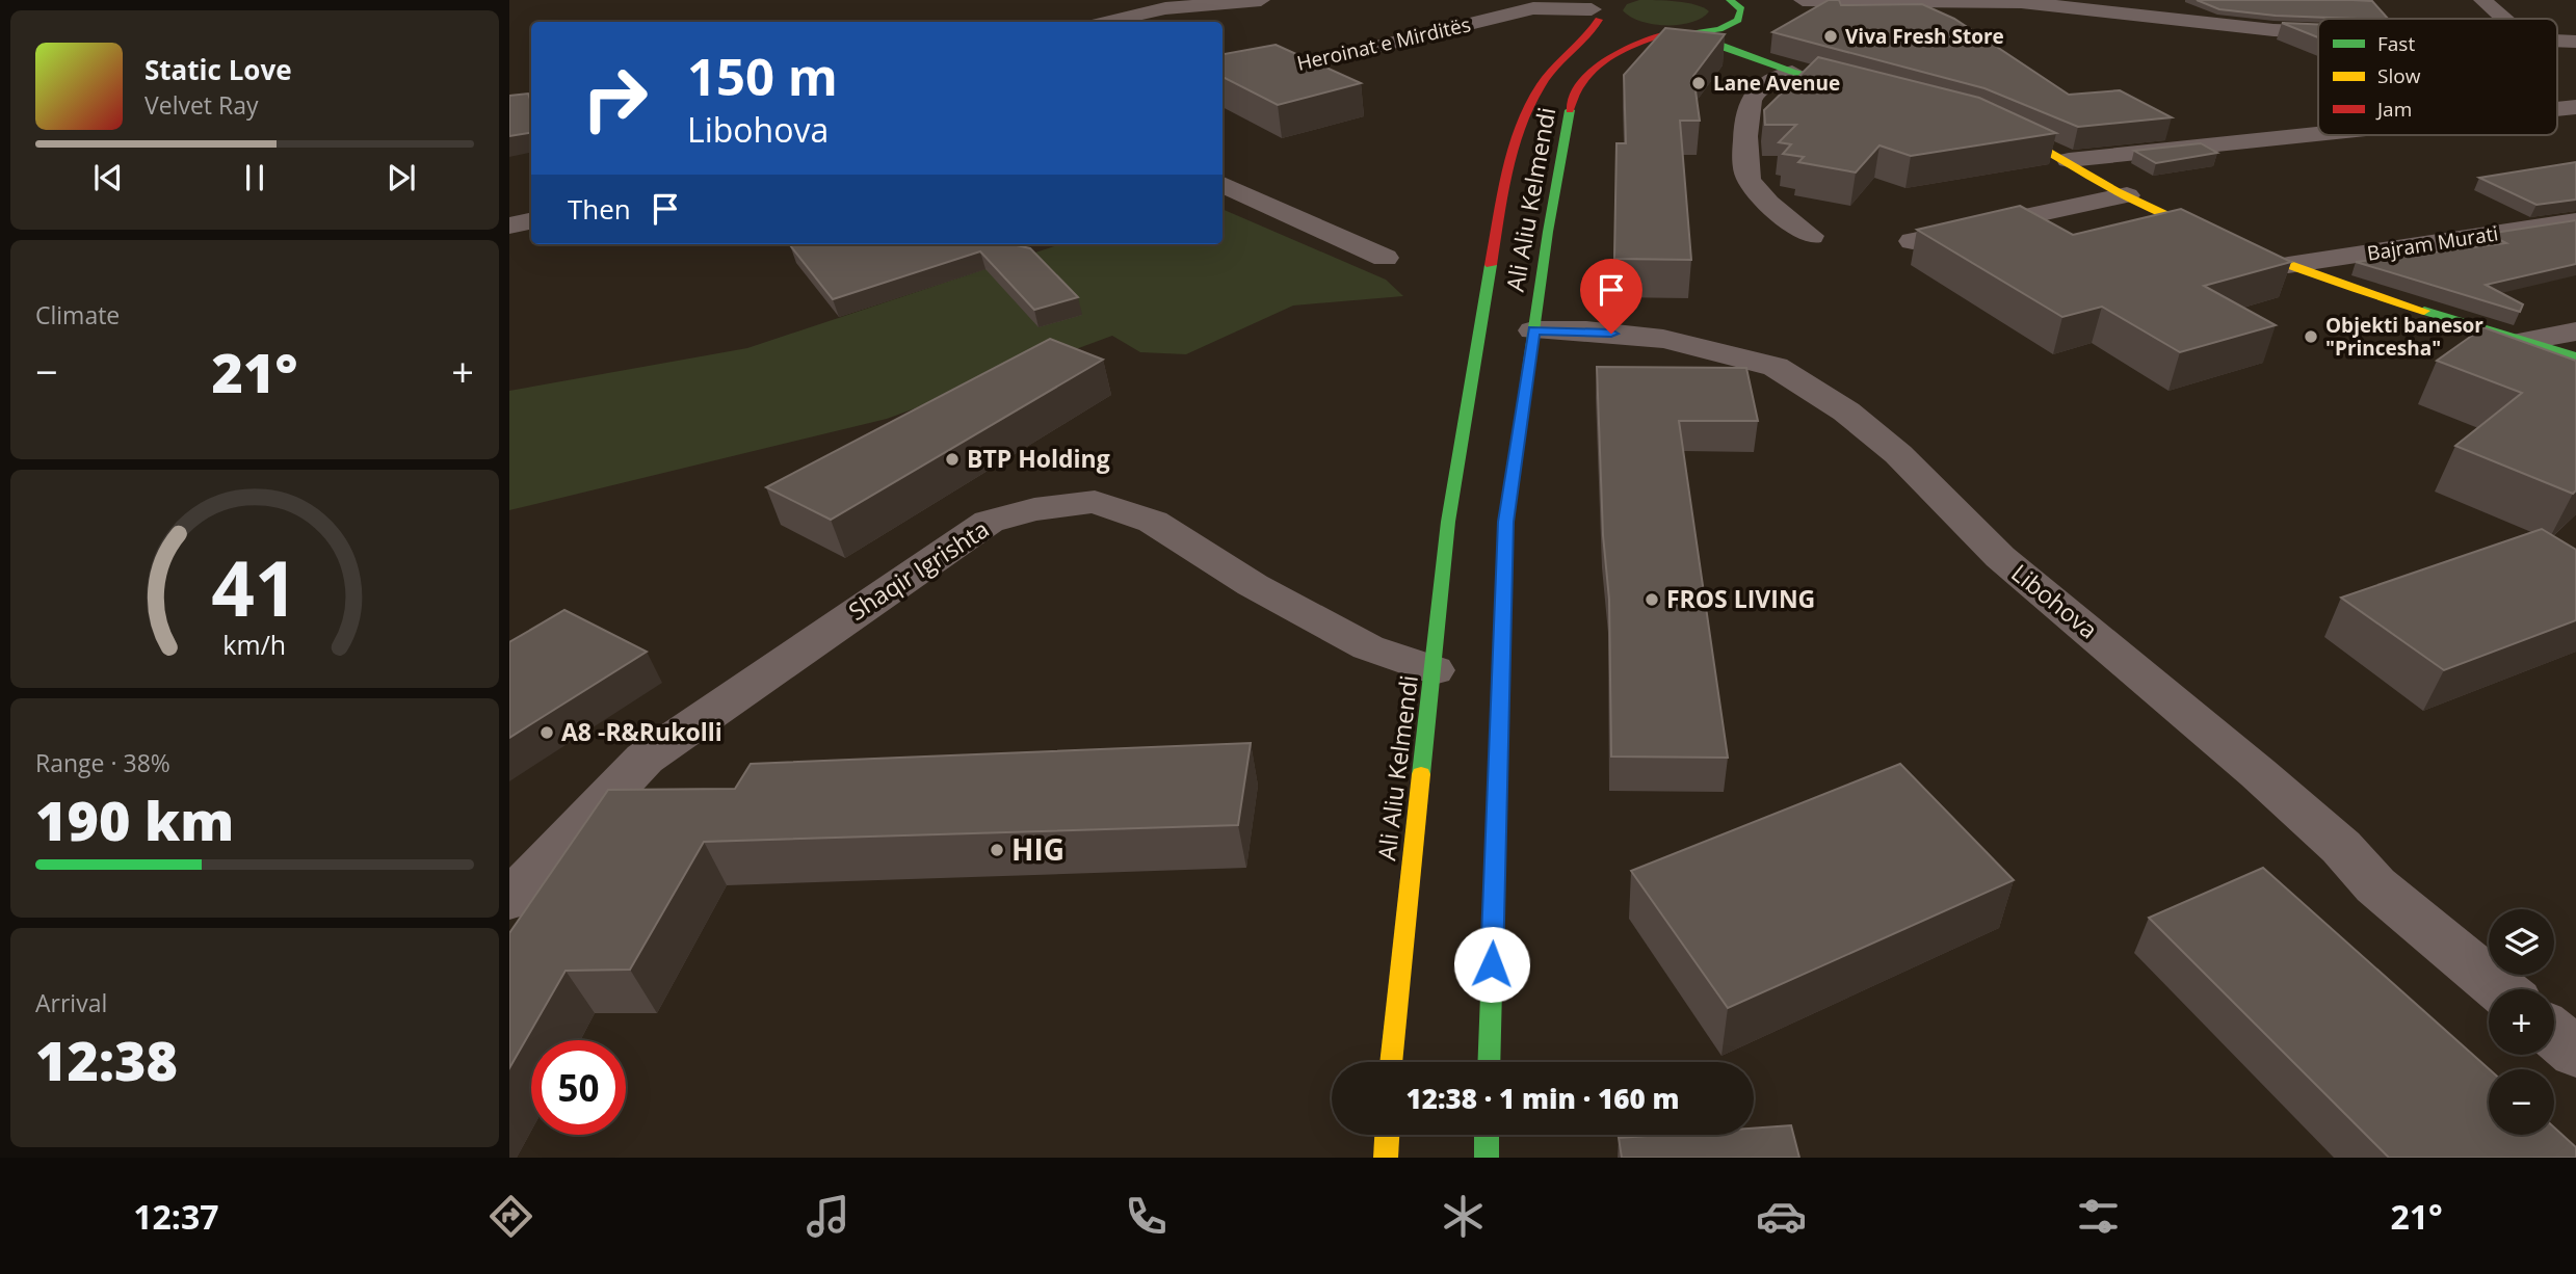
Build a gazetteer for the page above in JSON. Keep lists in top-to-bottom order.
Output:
{
  "streets": {
    "main road": ["Ali Aliu Kelmendi"],
    "street": [
      "Heroinat e Mirditës",
      "Bajram Murati",
      "Shaqir Igrishta",
      "Libohova"
    ]
  },
  "crossings": [
    ["Heroinat e Mirditës", "Ali Aliu Kelmendi"],
    ["Ali Aliu Kelmendi", "Shaqir Igrishta"],
    ["Ali Aliu Kelmendi", "Libohova"]
  ],
  "places": [
    "Viva Fresh Store",
    "Lane Avenue",
    "Objekti banesor \"Princesha\"",
    "BTP Holding",
    "FROS LIVING",
    "A8 -R&Rukolli",
    "HIG"
  ],
  "legend": ["Fast", "Slow", "Jam"],
  "page": {
    "turn": ["150 m", "Libohova"],
    "song": ["Static Love", "Velvet Ray"],
    "then": "Then",
    "tile": [
      "Climate",
      ["Range · 38%", "190 km"],
      ["Arrival", "12:38"]
    ],
    "heat": ["−", "21°", "+"],
    "map_buttons": ["+", "−"],
    "limit": "50",
    "trip": "12:38 · 1 min · 160 m",
    "tabs": ["12:37", "21°"],
    "gauge": ["41", "km/h"]
  }
}
